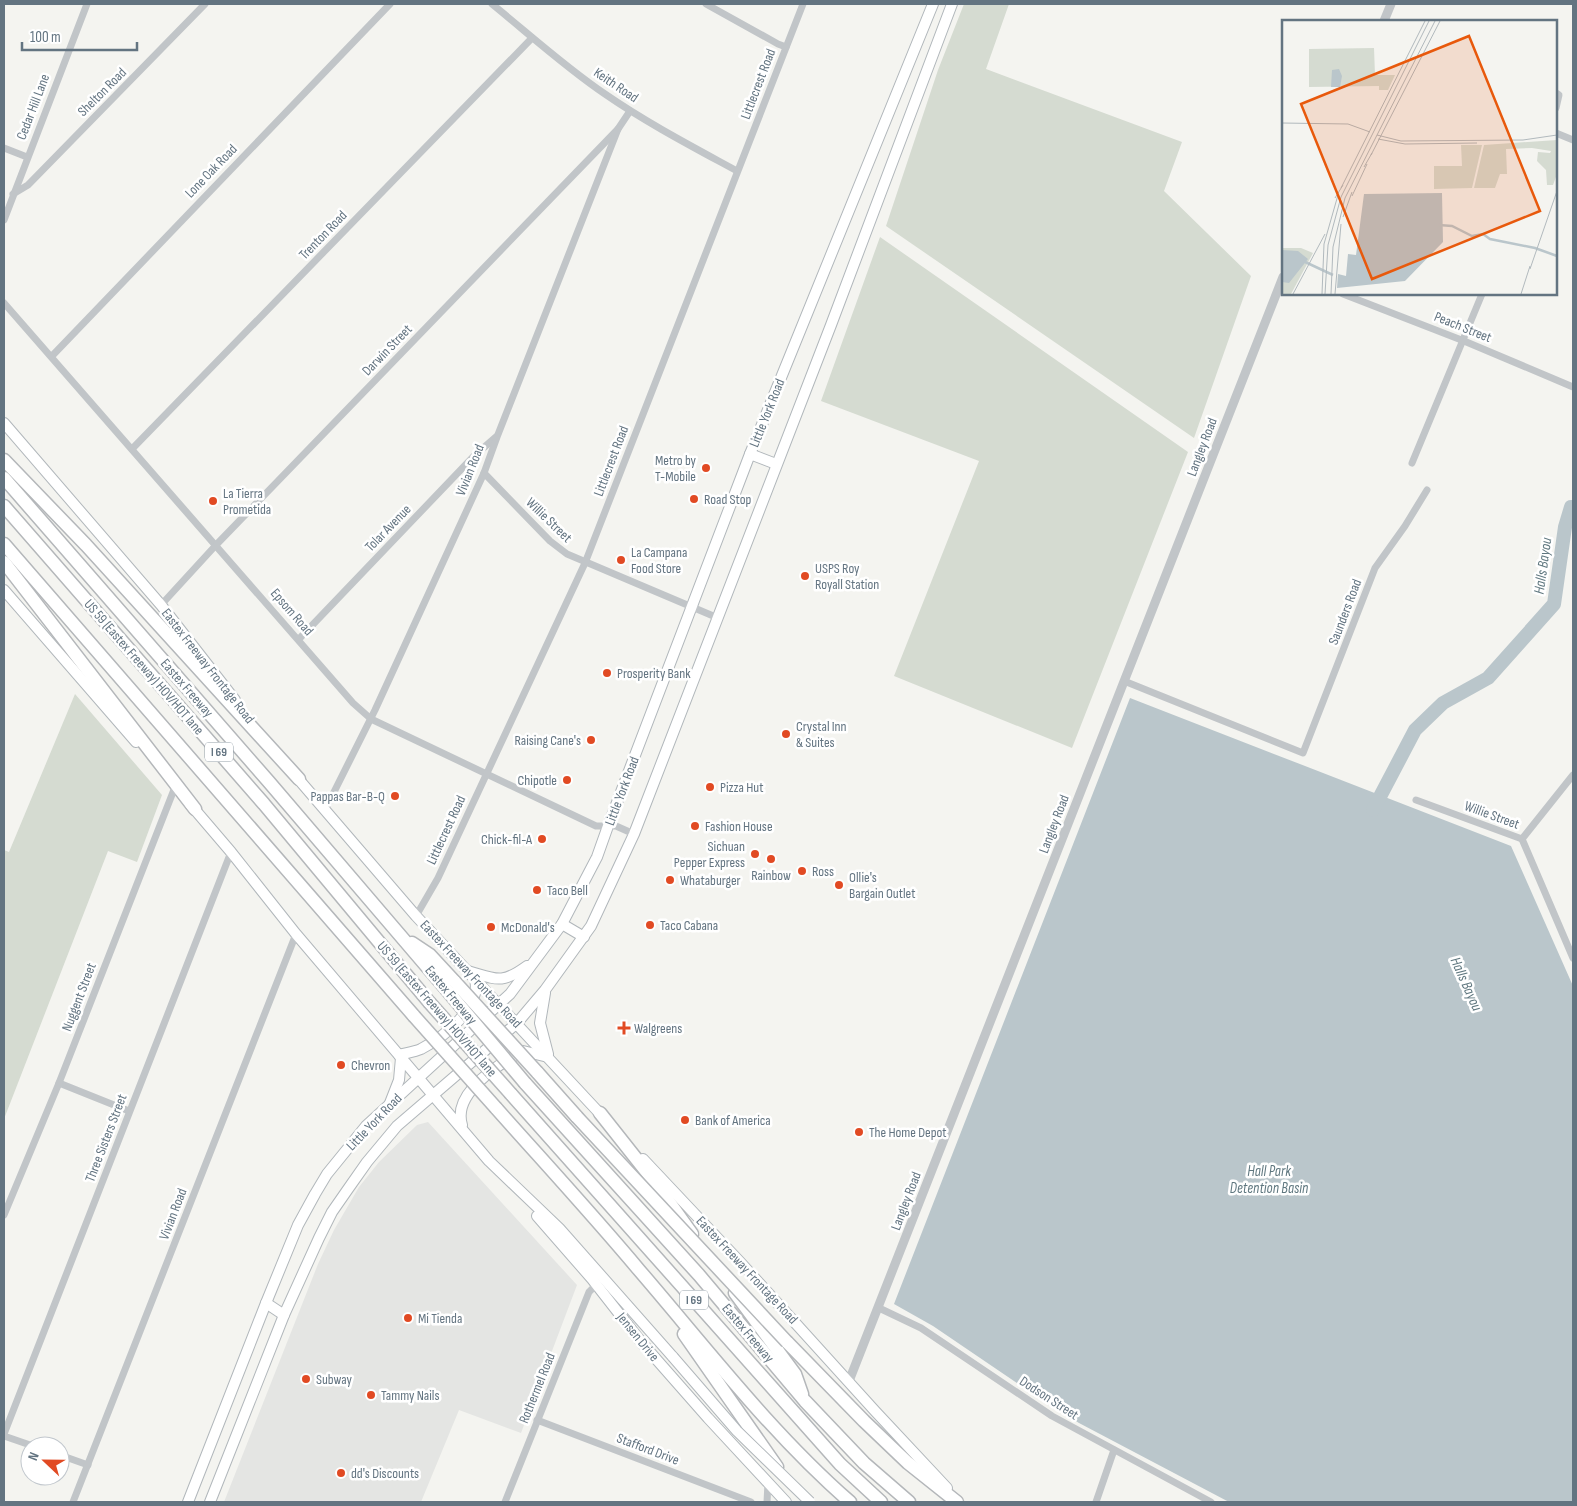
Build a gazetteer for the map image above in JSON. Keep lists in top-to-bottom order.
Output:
{
  "streets": {
    "highway": ["US 59 (Eastex Freeway) HOV/HOT lane", "Eastex Freeway", "I 69"],
    "main road": ["Little York Road", "Eastex Freeway Frontage Road", "Jensen Drive"],
    "street": [
      "Littlecrest Road",
      "Keith Road",
      "Shelton Road",
      "Cedar Hill Lane",
      "Lone Oak Road",
      "Trenton Road",
      "Peach Street",
      "Darwin Street",
      "Langley Road",
      "Vivian Road",
      "Willie Street",
      "Tolar Avenue",
      "Epsom Road",
      "Saunders Road",
      "Nuggent Street",
      "Three Sisters Street",
      "Rothermel Road",
      "Dodson Street",
      "Stafford Drive"
    ]
  },
  "crossings": [
    ["Littlecrest Road", "Keith Road"],
    ["Littlecrest Road", "Willie Street"],
    ["Littlecrest Road", "Epsom Road"],
    ["Littlecrest Road", "Eastex Freeway Frontage Road"],
    ["Keith Road", "Trenton Road"],
    ["Keith Road", "Darwin Street"],
    ["Shelton Road", "Cedar Hill Lane"],
    ["Lone Oak Road", "Epsom Road"],
    ["Trenton Road", "Epsom Road"],
    ["Darwin Street", "Vivian Road"],
    ["Darwin Street", "Epsom Road"],
    ["Darwin Street", "Eastex Freeway Frontage Road"],
    ["Little York Road", "Willie Street"],
    ["Little York Road", "Epsom Road"],
    ["Little York Road", "Eastex Freeway Frontage Road"],
    ["Langley Road", "Saunders Road"],
    ["Langley Road", "Eastex Freeway Frontage Road"],
    ["Langley Road", "Dodson Street"],
    ["Vivian Road", "Willie Street"],
    ["Vivian Road", "Tolar Avenue"],
    ["Vivian Road", "Epsom Road"],
    ["Vivian Road", "Eastex Freeway Frontage Road"],
    ["Tolar Avenue", "Epsom Road"],
    ["Jensen Drive", "Rothermel Road"],
    ["Rothermel Road", "Stafford Drive"]
  ],
  "water": ["Halls Bayou", "Hall Park Detention Basin"],
  "places": {
    "other": [
      "Metro by T-Mobile",
      "Road Stop",
      "La Tierra Prometida",
      "La Campana Food Store",
      "USPS Roy Royall Station",
      "Prosperity Bank",
      "Crystal Inn & Suites",
      "Raising Cane's",
      "Chipotle",
      "Pizza Hut",
      "Pappas Bar-B-Q",
      "Fashion House",
      "Chick-fil-A",
      "Sichuan Pepper Express",
      "Rainbow",
      "Ross",
      "Whataburger",
      "Ollie's Bargain Outlet",
      "Taco Bell",
      "Taco Cabana",
      "McDonald's",
      "Chevron",
      "Bank of America",
      "The Home Depot",
      "Mi Tienda",
      "Subway",
      "Tammy Nails",
      "dd's Discounts"
    ],
    "health": ["Walgreens"]
  },
  "scale_bar": "100 m",
  "north": "left"
}
